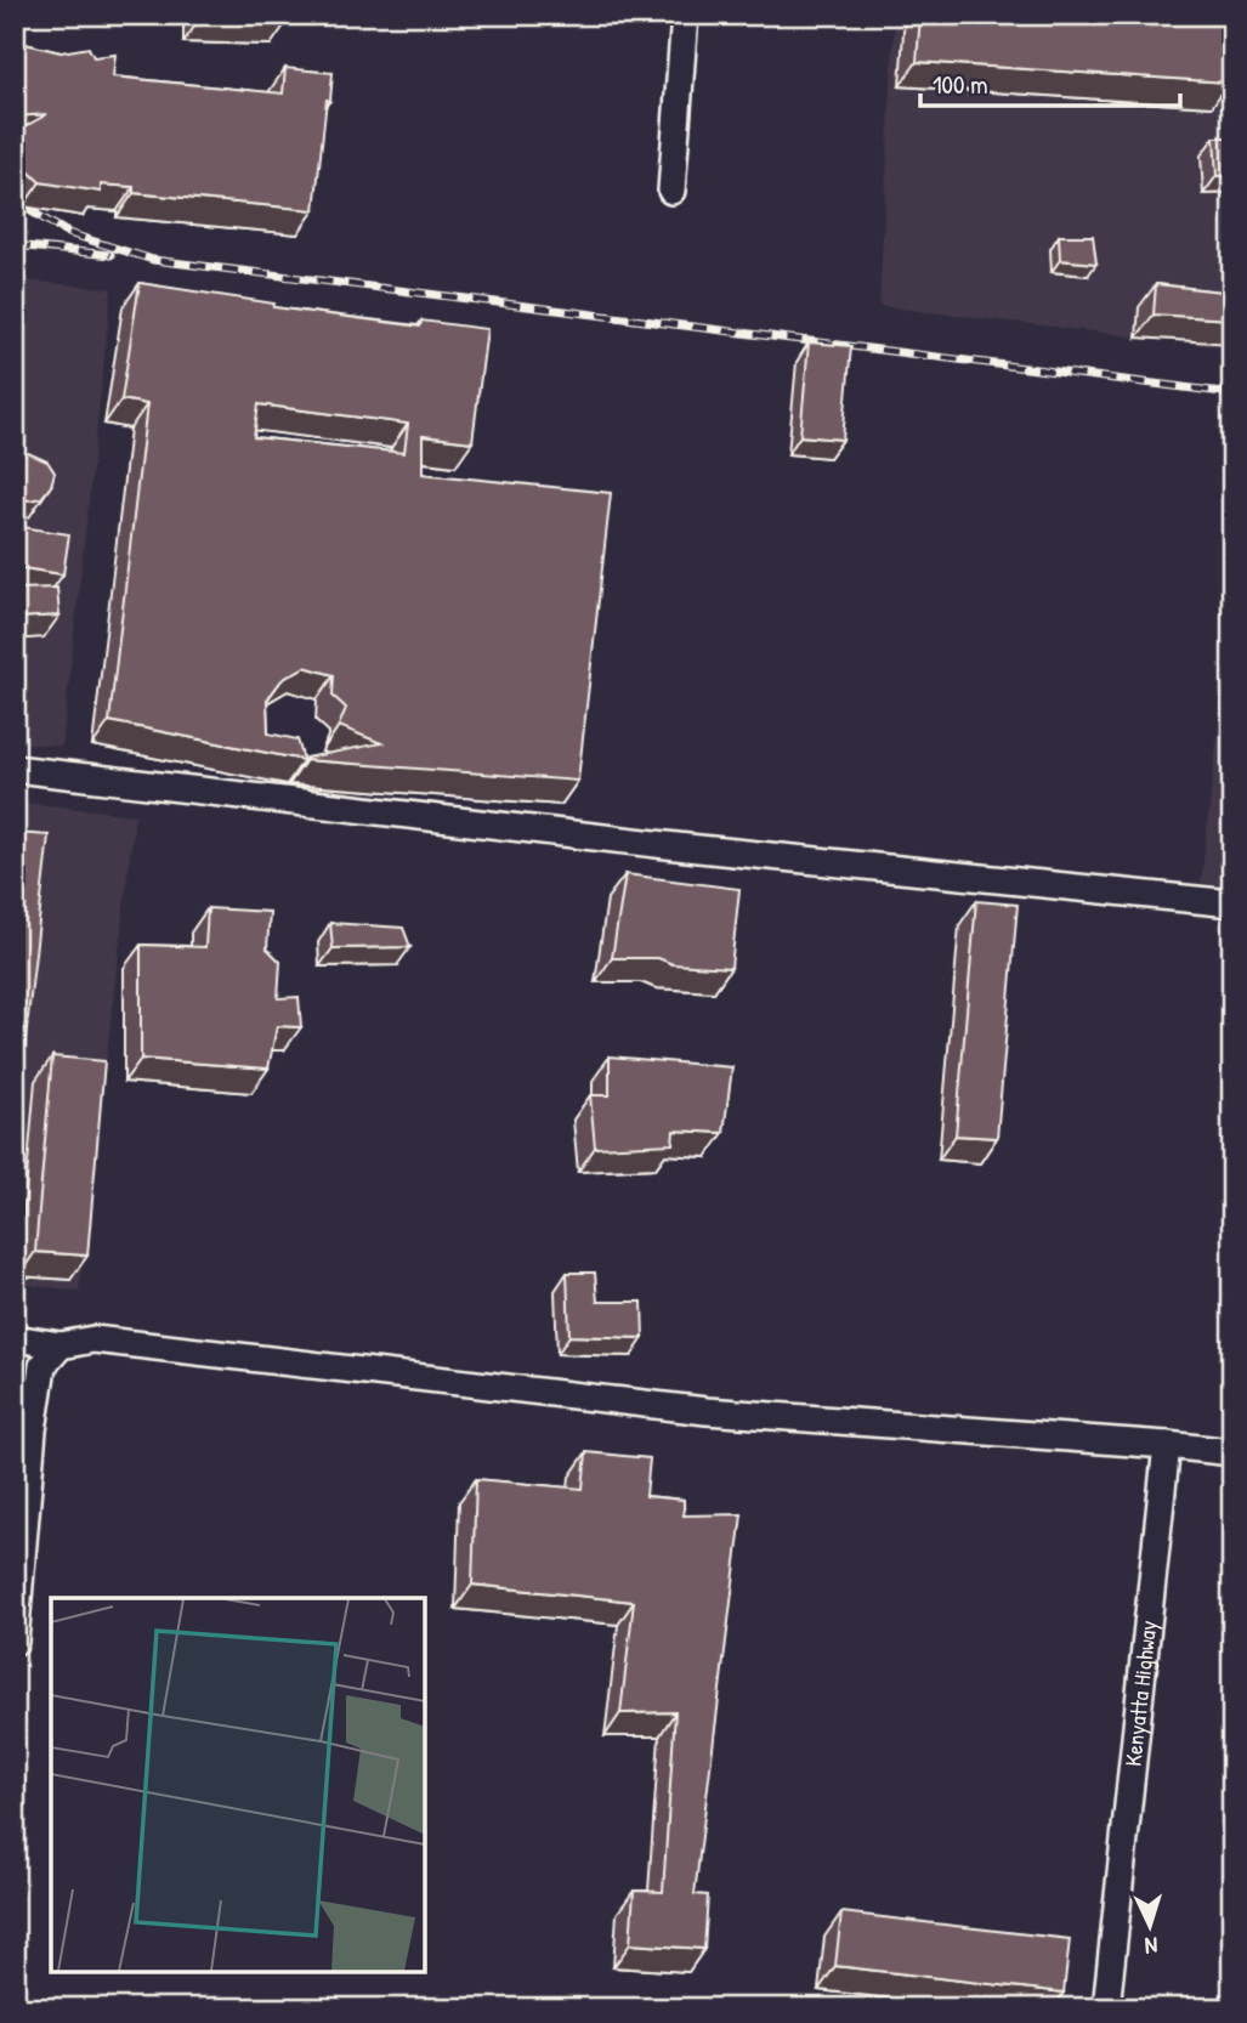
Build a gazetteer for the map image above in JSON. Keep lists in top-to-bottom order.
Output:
{
  "streets": {
    "street": ["Kenyatta Highway"]
  },
  "scale_bar": "100 m",
  "north": "bottom"
}
